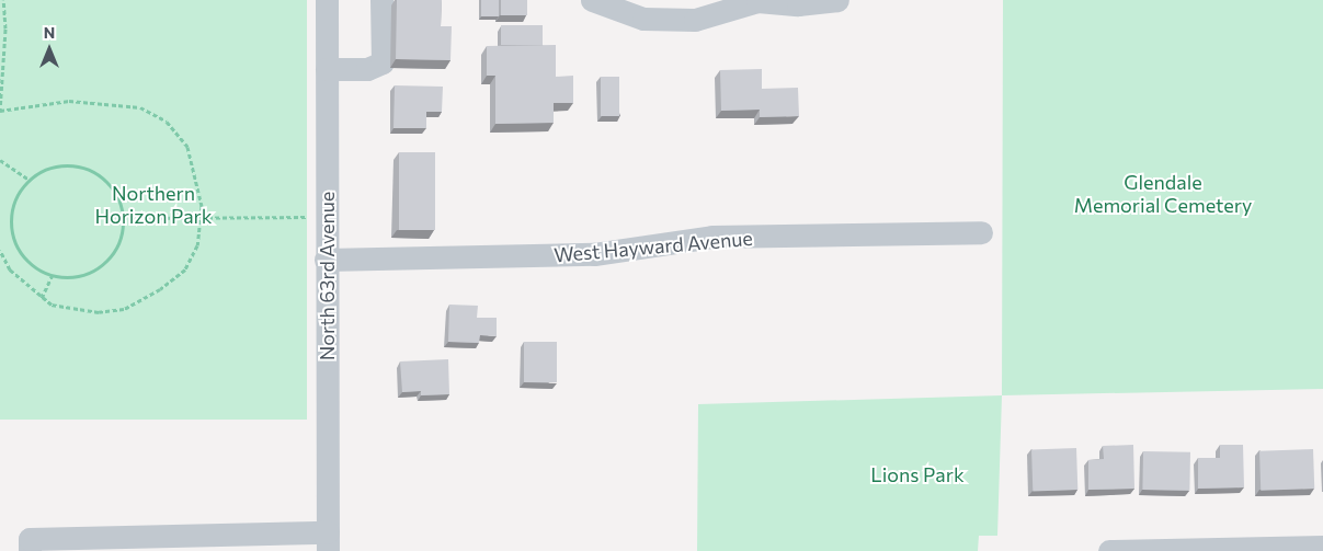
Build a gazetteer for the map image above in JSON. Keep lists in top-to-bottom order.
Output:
{
  "streets": {
    "street": ["West Hayward Avenue", "North 63rd Avenue"]
  },
  "crossings": [
    ["West Hayward Avenue", "North 63rd Avenue"]
  ],
  "parks": ["Glendale Memorial Cemetery", "Northern Horizon Park", "Lions Park"],
  "north": "top"
}
